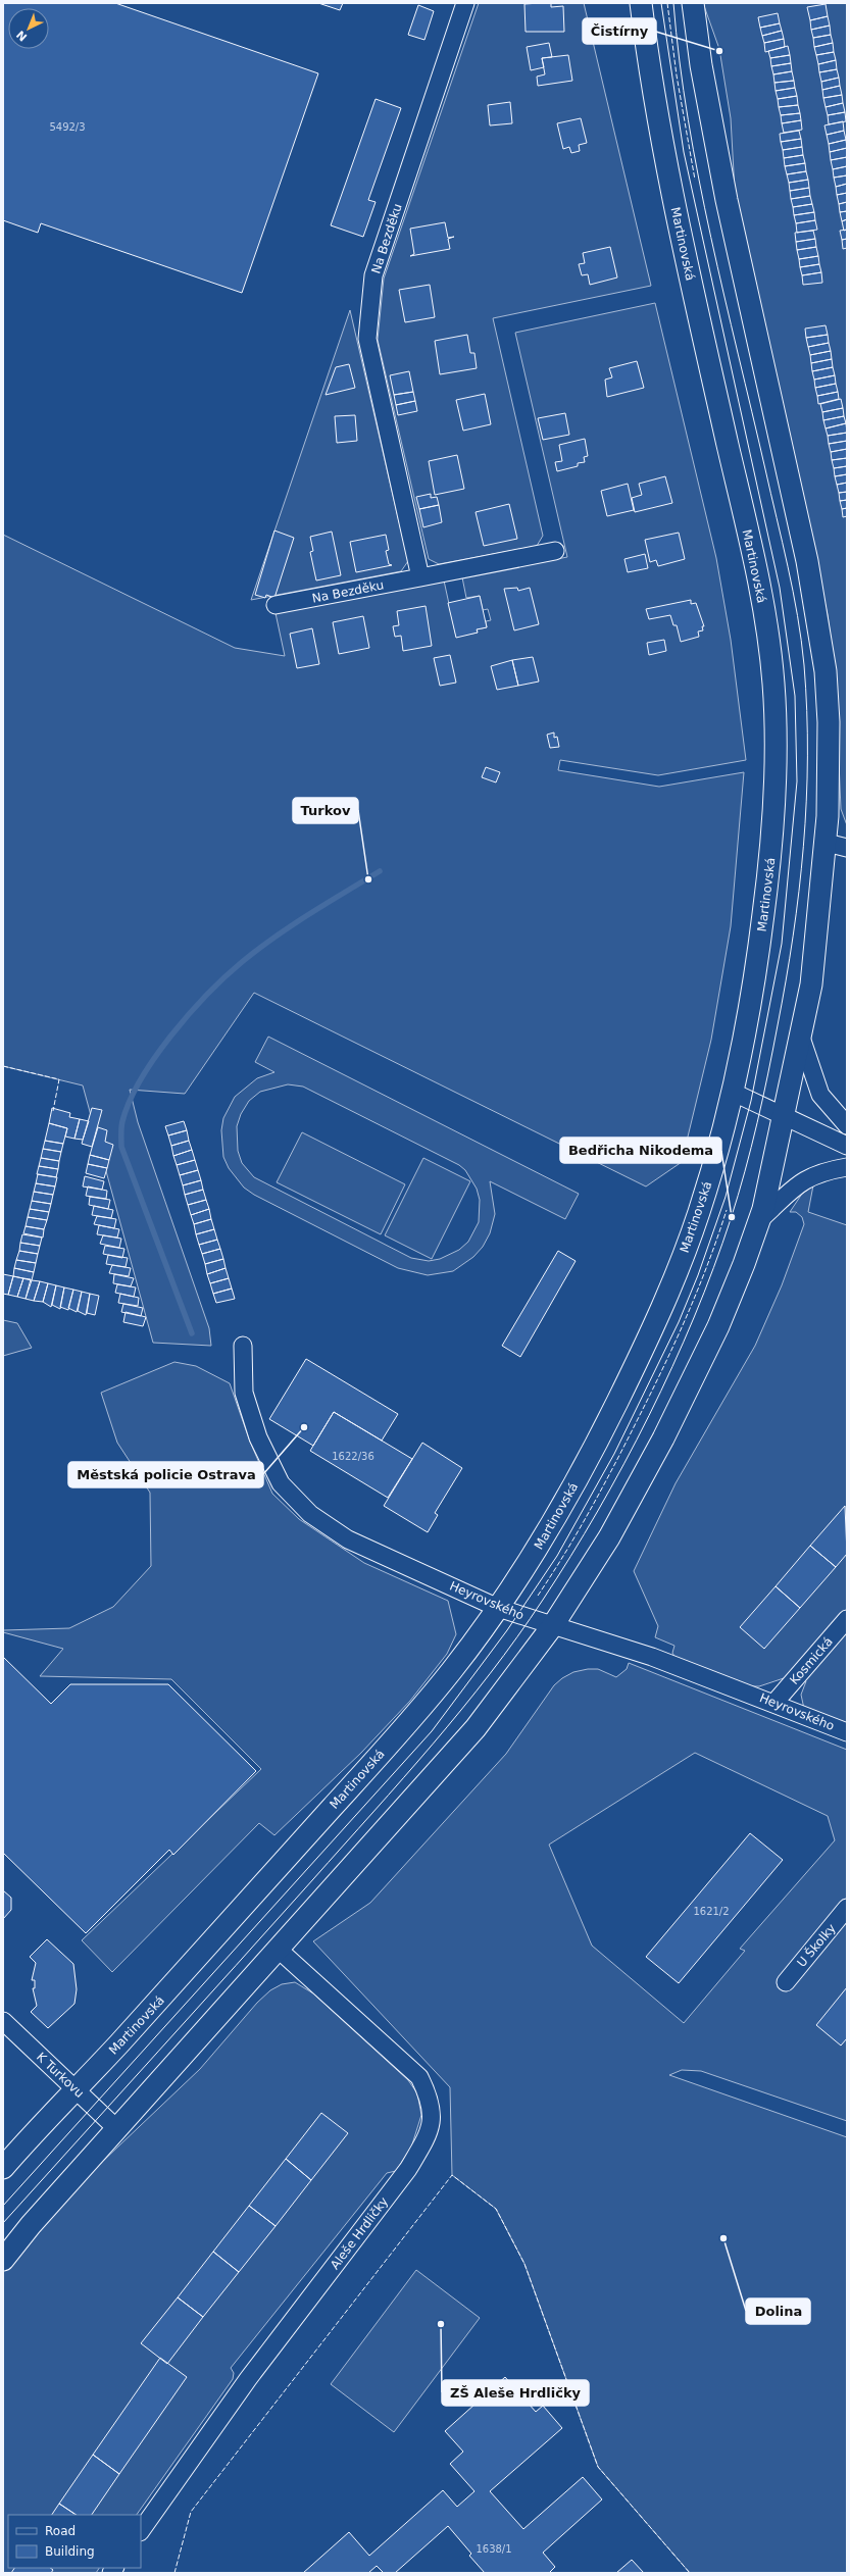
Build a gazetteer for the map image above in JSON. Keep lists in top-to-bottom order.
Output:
{
  "streets": {
    "street": [
      "Na Bezděku",
      "Martinovská",
      "Heyrovského",
      "Kosmická",
      "U Školky",
      "K Turkovu",
      "Aleše Hrdličky"
    ]
  },
  "crossings": [
    ["Martinovská", "Heyrovského"],
    ["Martinovská", "K Turkovu"],
    ["Heyrovského", "Kosmická"]
  ],
  "places": [
    "Čistírny",
    "Turkov",
    "Bedřicha Nikodema",
    "Městská policie Ostrava",
    "Dolina",
    "ZŠ Aleše Hrdličky"
  ],
  "house_numbers": [
    "5492/3",
    "1622/36",
    "1621/2",
    "1638/1"
  ],
  "legend": ["Road", "Building"],
  "north": "bottom left"
}
